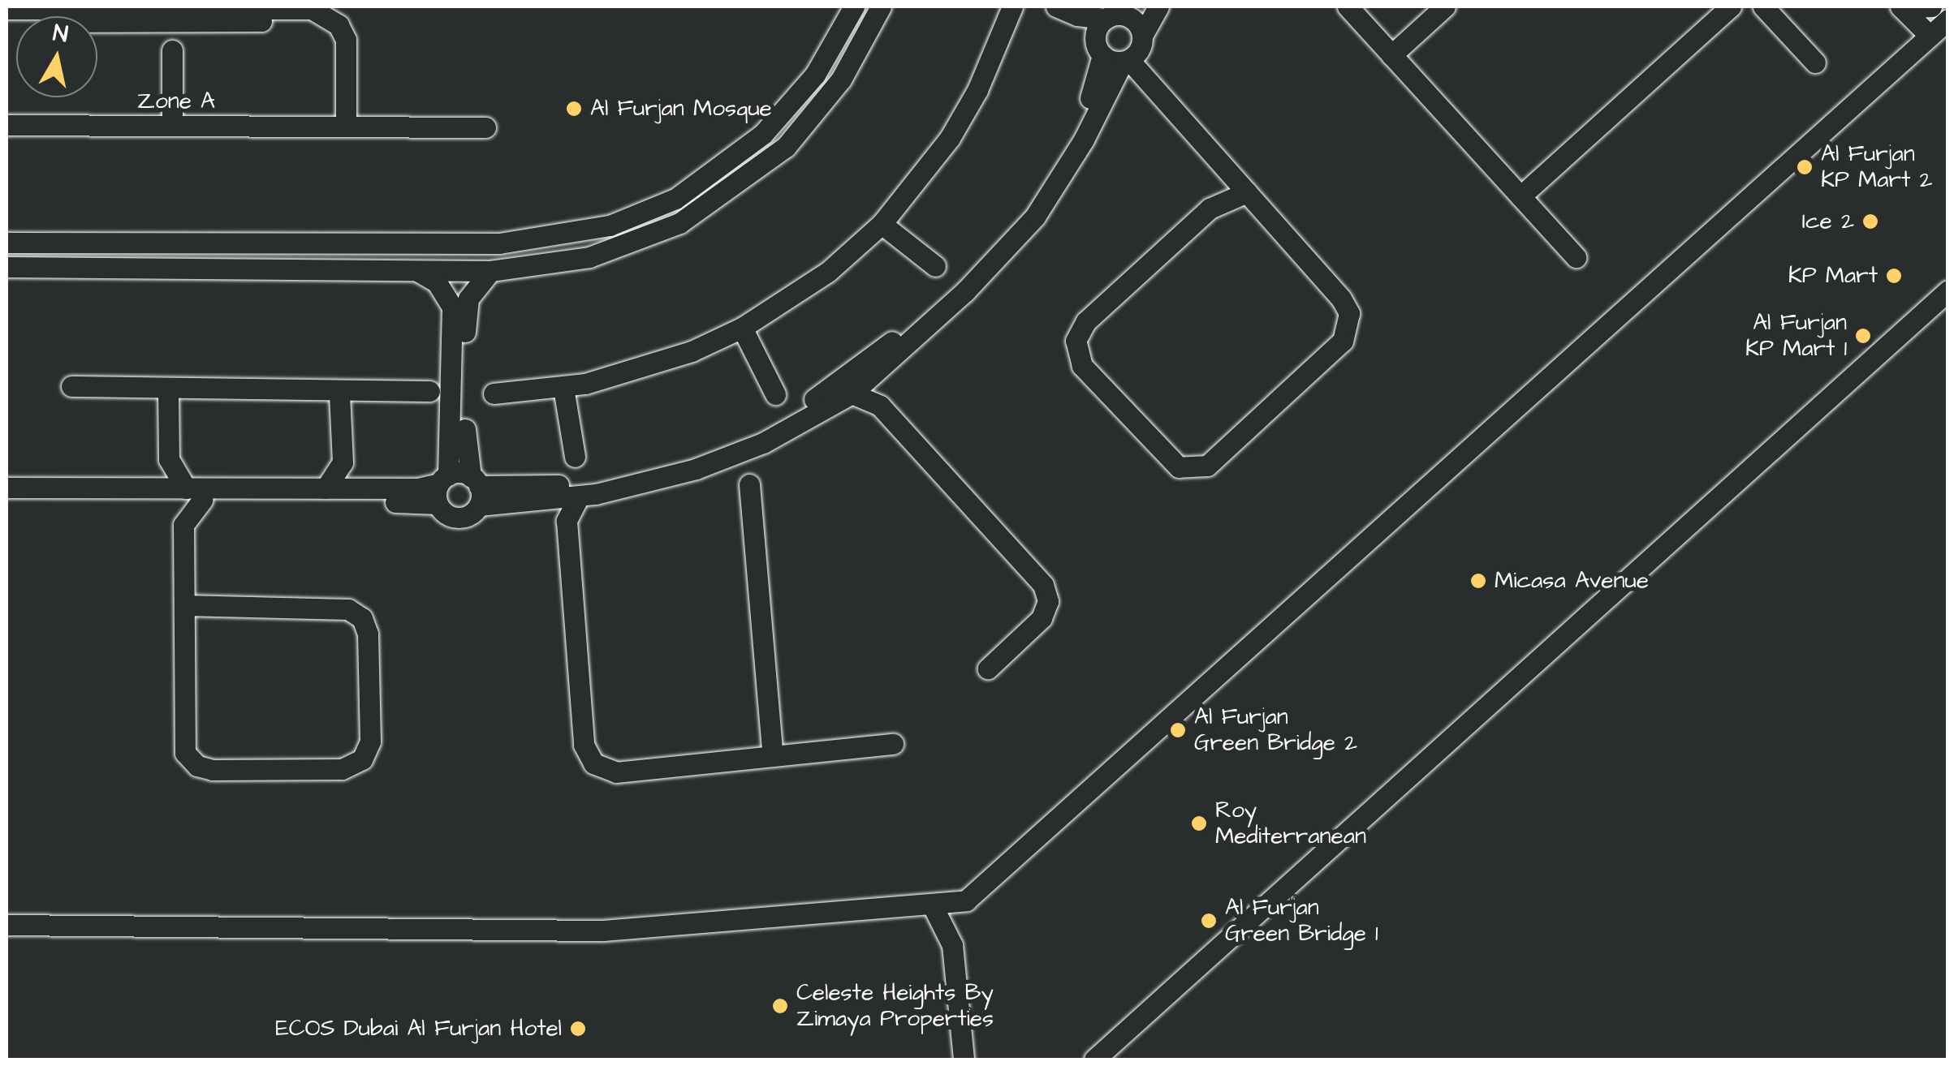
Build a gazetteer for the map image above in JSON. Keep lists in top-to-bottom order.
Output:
{
  "streets": {
    "street": ["Zone A"]
  },
  "places": [
    "Al Furjan Mosque",
    "Al Furjan KP Mart 2",
    "Ice 2",
    "KP Mart",
    "Al Furjan KP Mart 1",
    "Micasa Avenue",
    "Al Furjan Green Bridge 2",
    "Roy Mediterranean",
    "Al Furjan Green Bridge 1",
    "Celeste Heights By Zimaya Properties",
    "ECOS Dubai Al Furjan Hotel"
  ],
  "north": "top"
}
